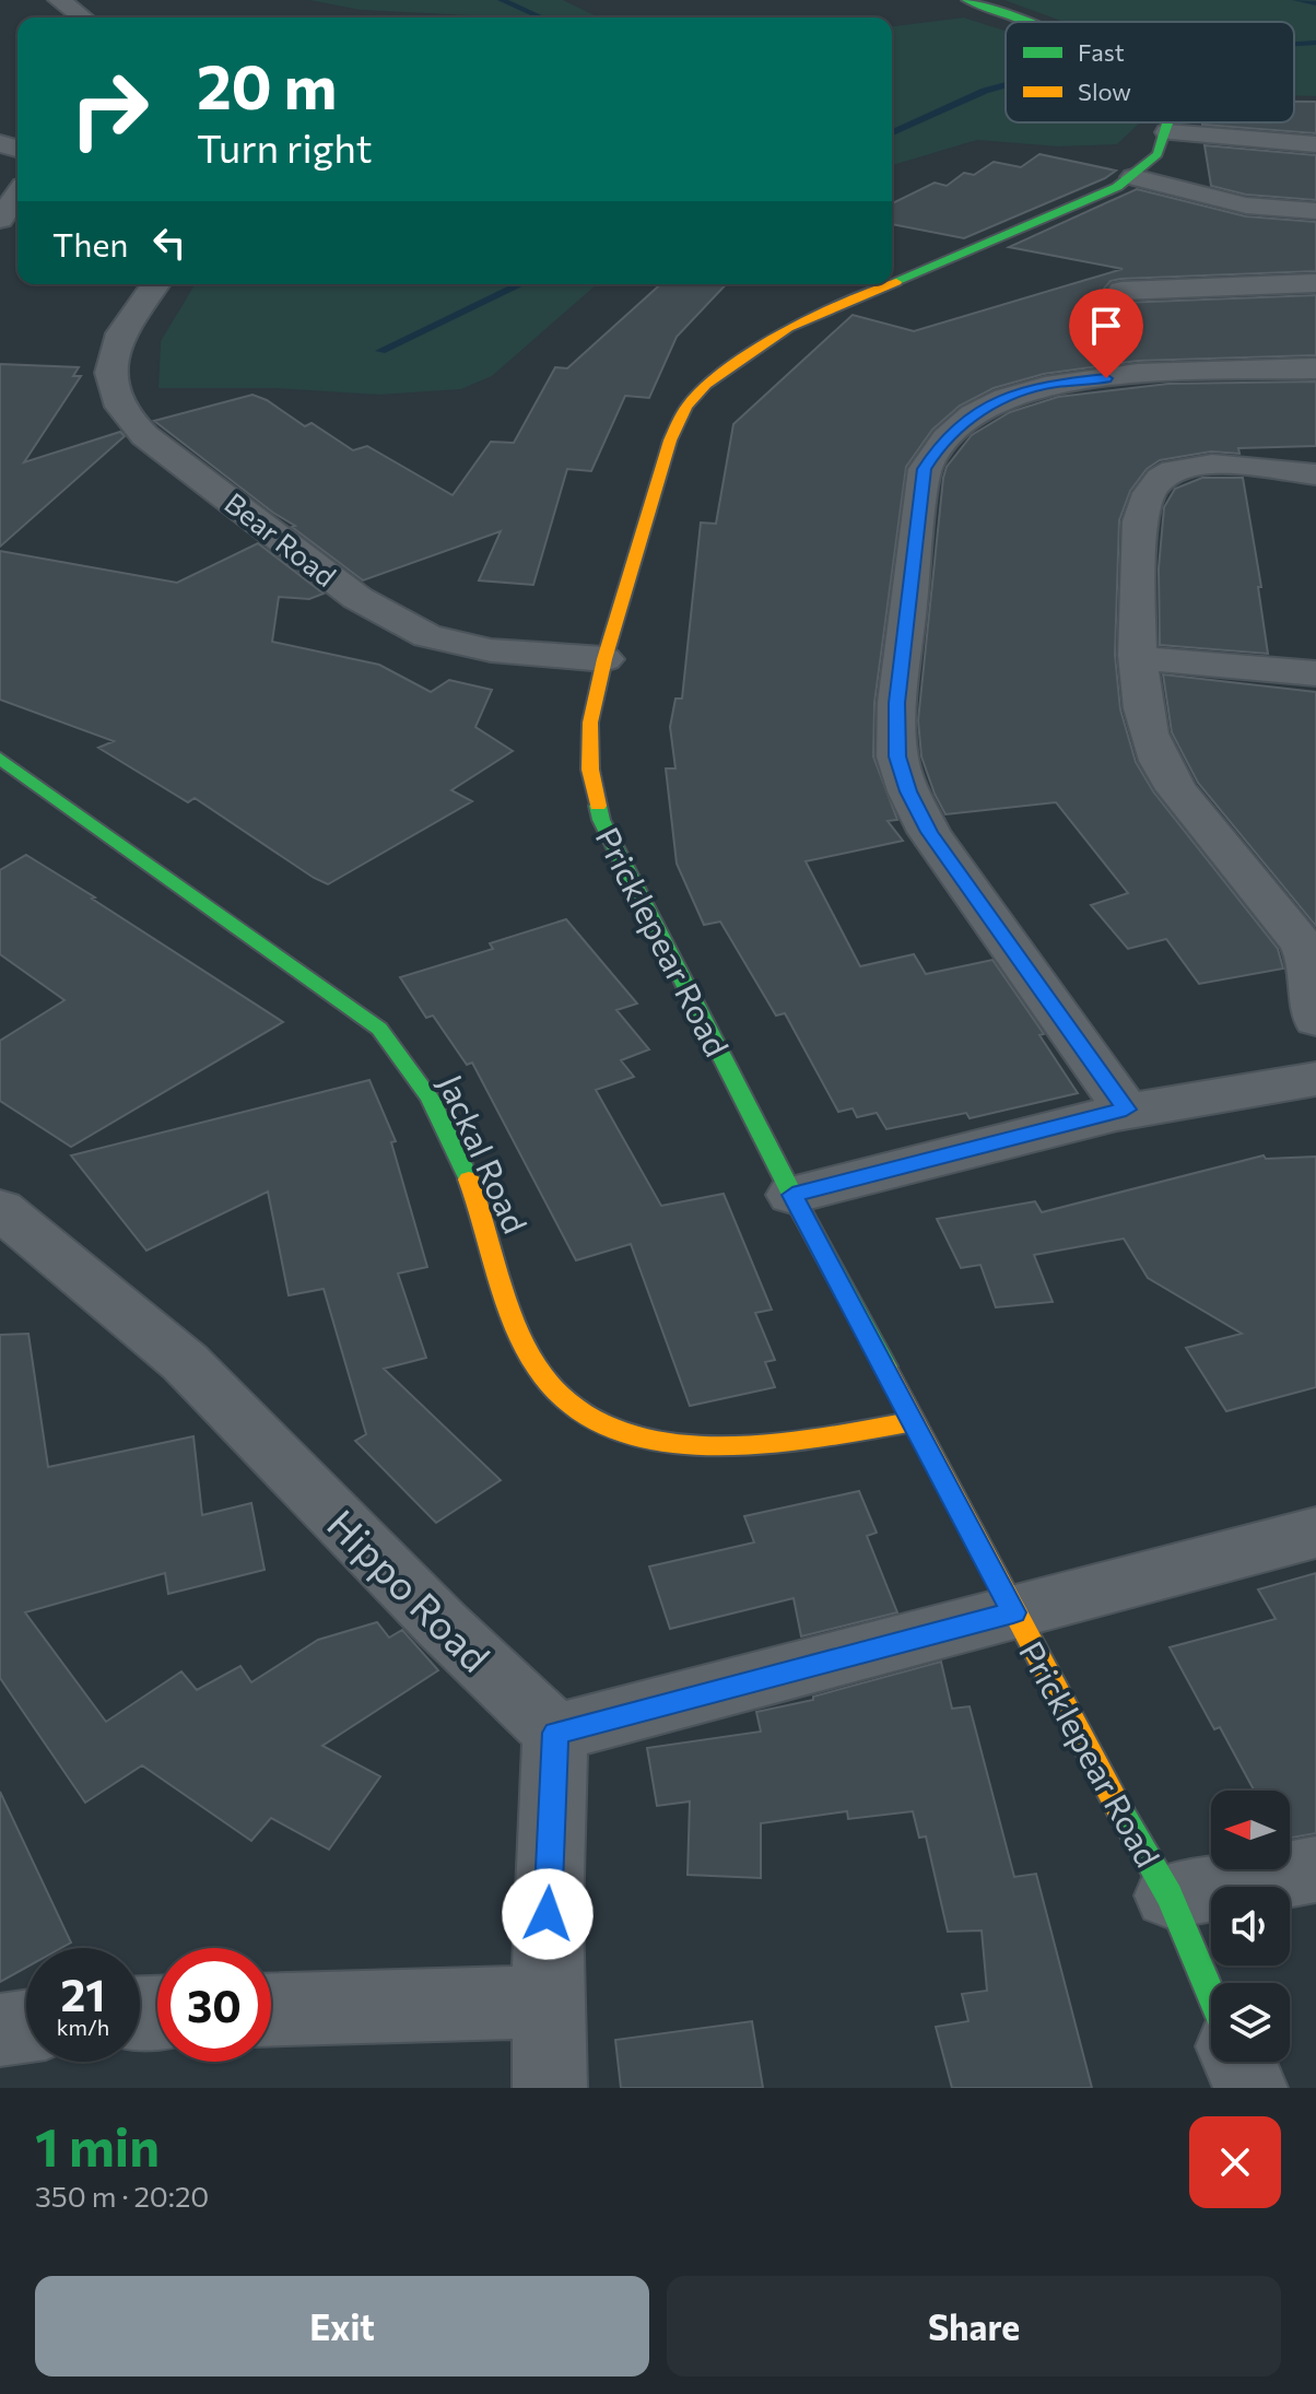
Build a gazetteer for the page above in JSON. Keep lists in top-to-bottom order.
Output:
{
  "streets": {
    "street": [
      "Bear Road",
      "Pricklepear Road",
      "Jackal Road",
      "Hippo Road"
    ]
  },
  "crossings": [
    ["Bear Road", "Pricklepear Road"],
    ["Pricklepear Road", "Jackal Road"]
  ],
  "legend": ["Fast", "Slow"],
  "north": "left",
  "page": {
    "turn": ["20 m", "Turn right"],
    "then": "Then",
    "speed": "21 km/h",
    "limit": "30",
    "heading": ["1 min", "350 m · 20:20"],
    "buttons": ["Exit", "Share"]
  }
}
